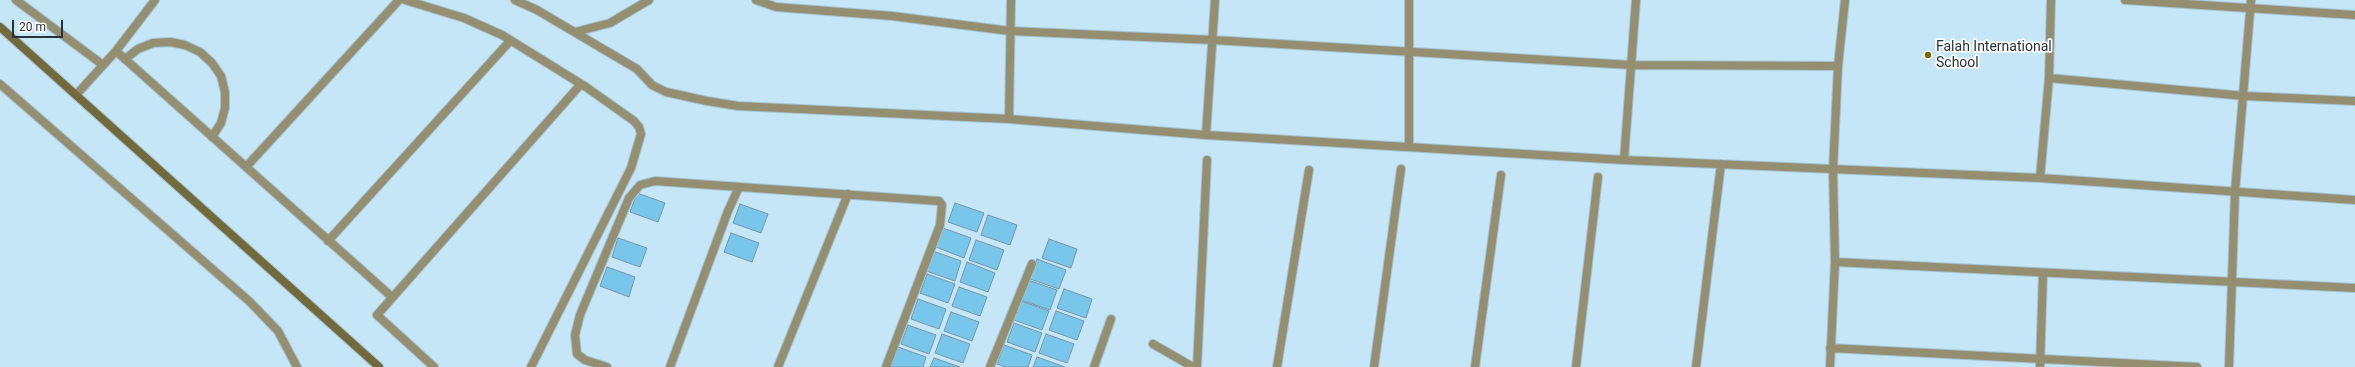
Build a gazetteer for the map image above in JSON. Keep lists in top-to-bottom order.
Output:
{
  "places": ["Falah International School"],
  "scale_bar": "20 m"
}
